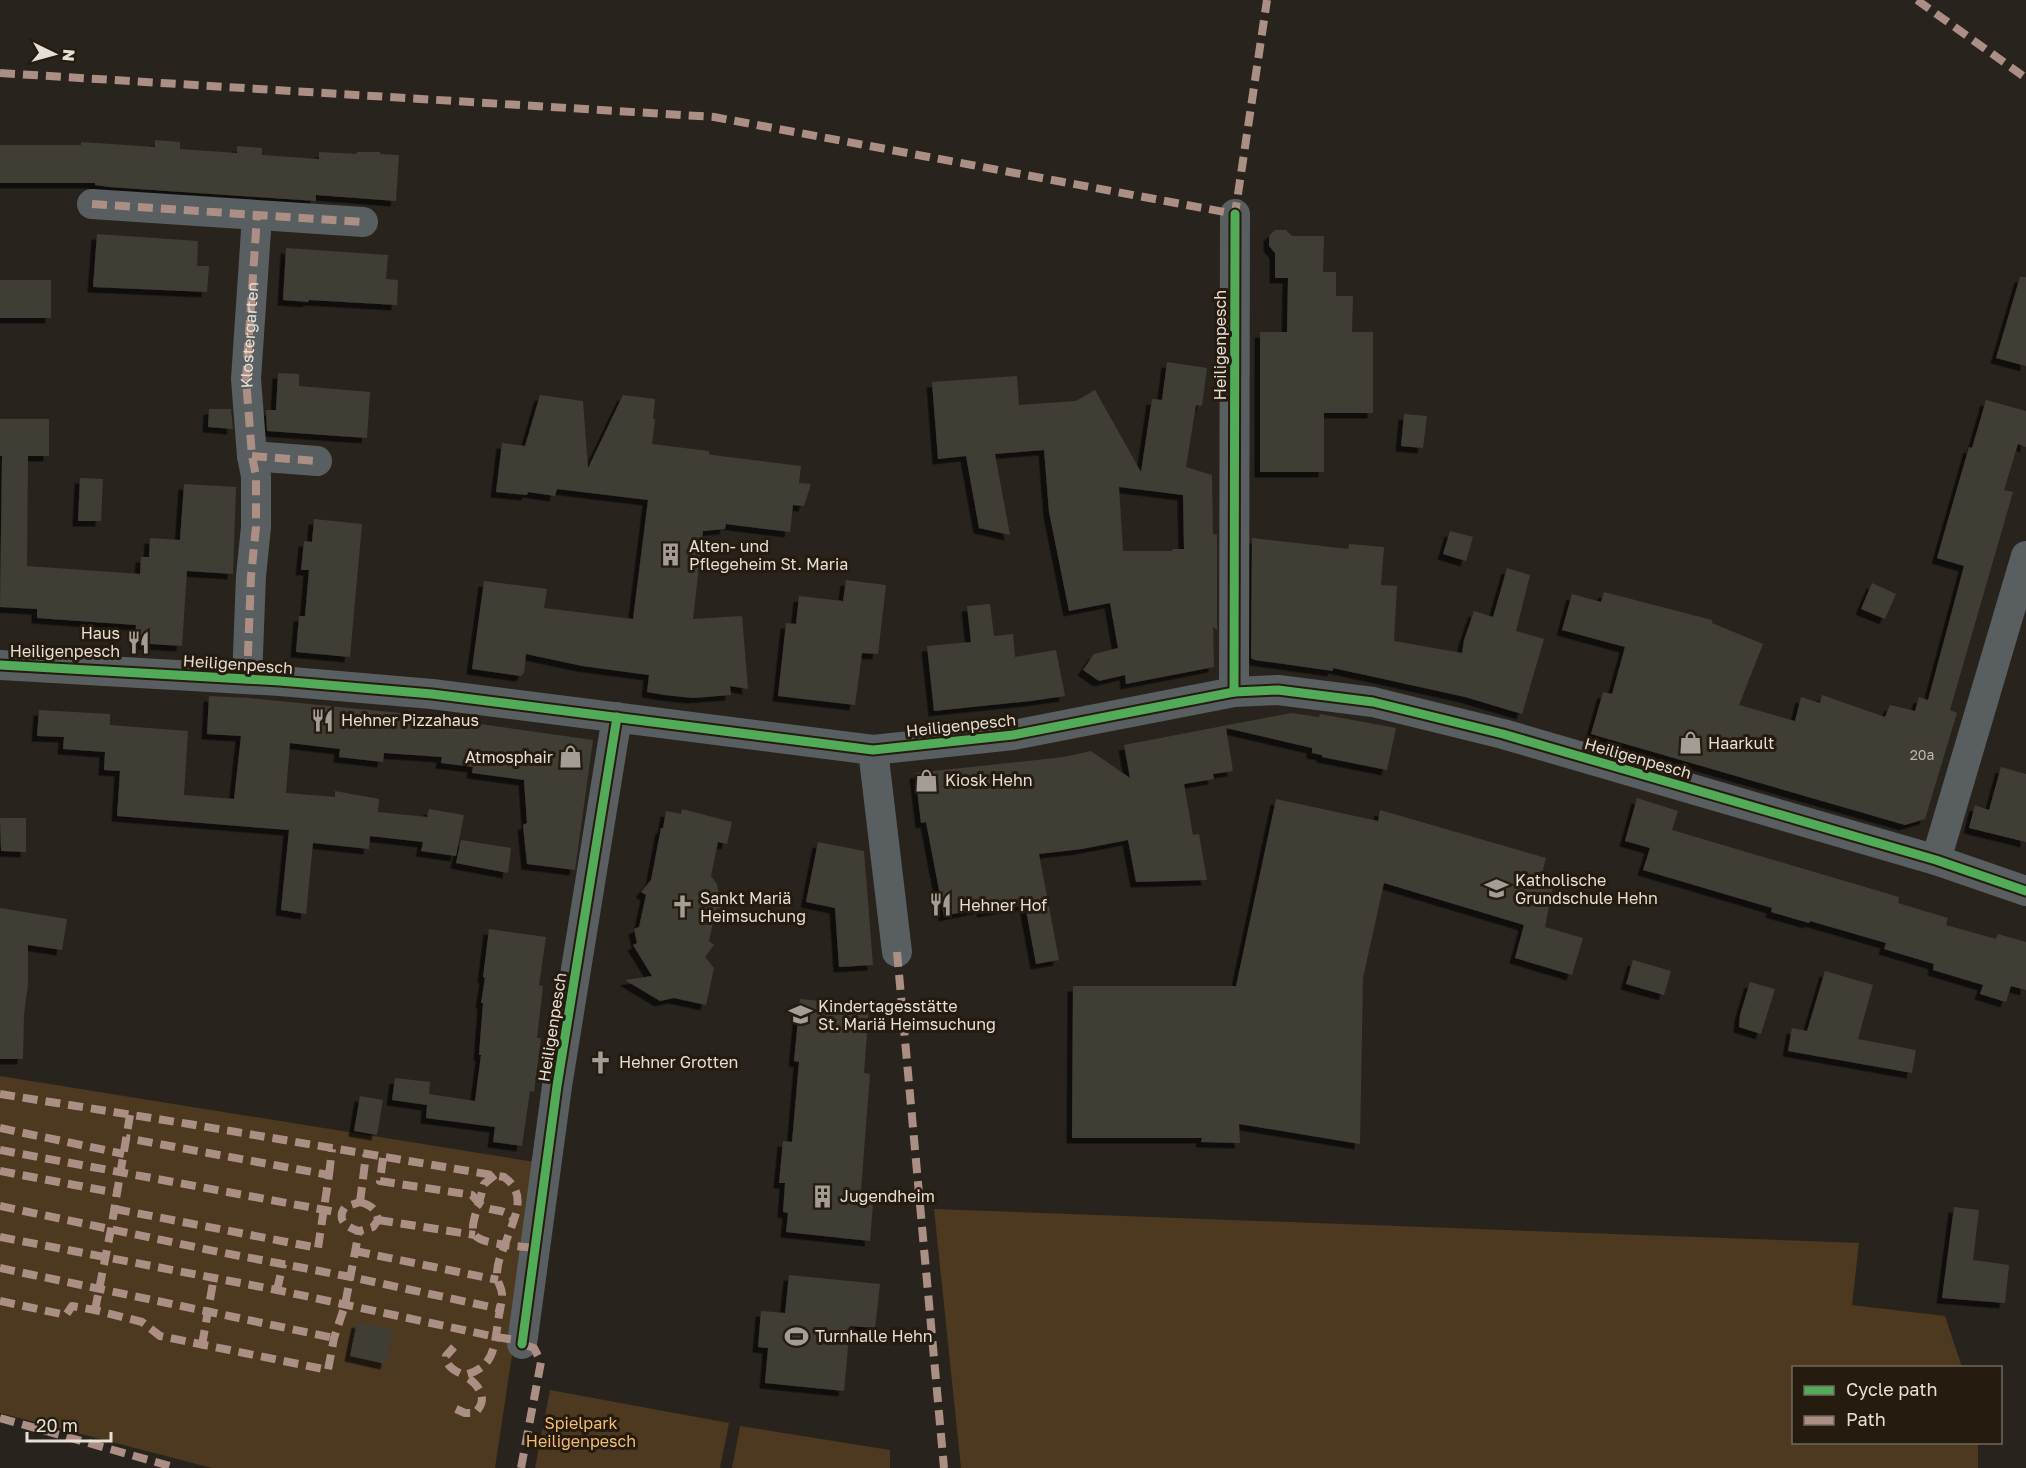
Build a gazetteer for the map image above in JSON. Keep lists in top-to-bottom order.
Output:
{
  "streets": {
    "street": ["Klostergarten", "Heiligenpesch"]
  },
  "crossings": [
    ["Klostergarten", "Heiligenpesch"]
  ],
  "parks": ["Spielpark Heiligenpesch"],
  "places": {
    "building": ["Alten- und Pflegeheim St. Maria", "Jugendheim"],
    "restaurant": ["Haus Heiligenpesch", "Hehner Pizzahaus", "Hehner Hof"],
    "shop": ["Haarkult", "Atmosphair", "Kiosk Hehn"],
    "school or university": ["Katholische Grundschule Hehn", "Kindertagesstätte St. Mariä Heimsuchung"],
    "church": ["Sankt Mariä Heimsuchung", "Hehner Grotten"],
    "sports": ["Turnhalle Hehn"]
  },
  "house_numbers": ["20a"],
  "legend": ["Cycle path", "Path"],
  "scale_bar": "20 m",
  "north": "right"
}
